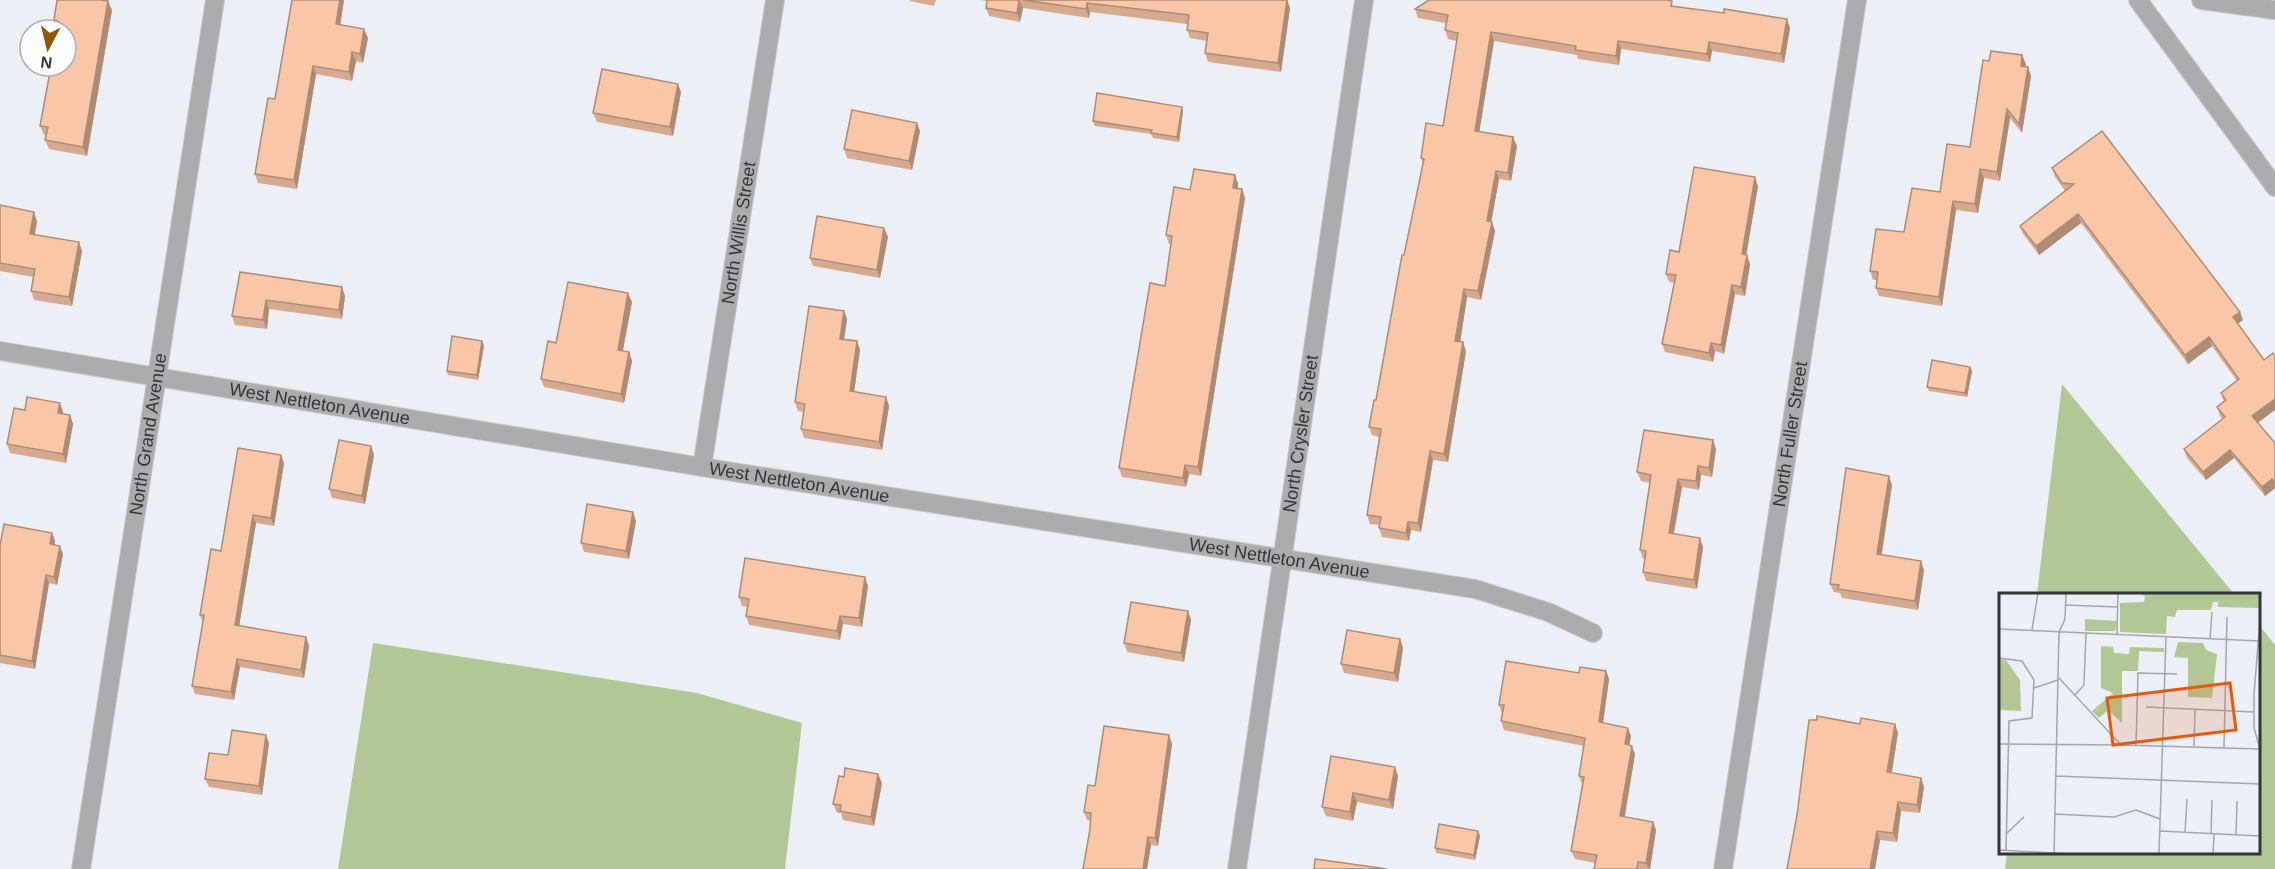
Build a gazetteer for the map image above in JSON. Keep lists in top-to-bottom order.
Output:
{
  "streets": {
    "street": [
      "North Willis Street",
      "West Nettleton Avenue",
      "North Grand Avenue",
      "North Crysler Street",
      "North Fuller Street"
    ]
  },
  "crossings": [
    ["North Willis Street", "West Nettleton Avenue"],
    ["West Nettleton Avenue", "North Grand Avenue"],
    ["West Nettleton Avenue", "North Crysler Street"]
  ],
  "north": "bottom"
}
